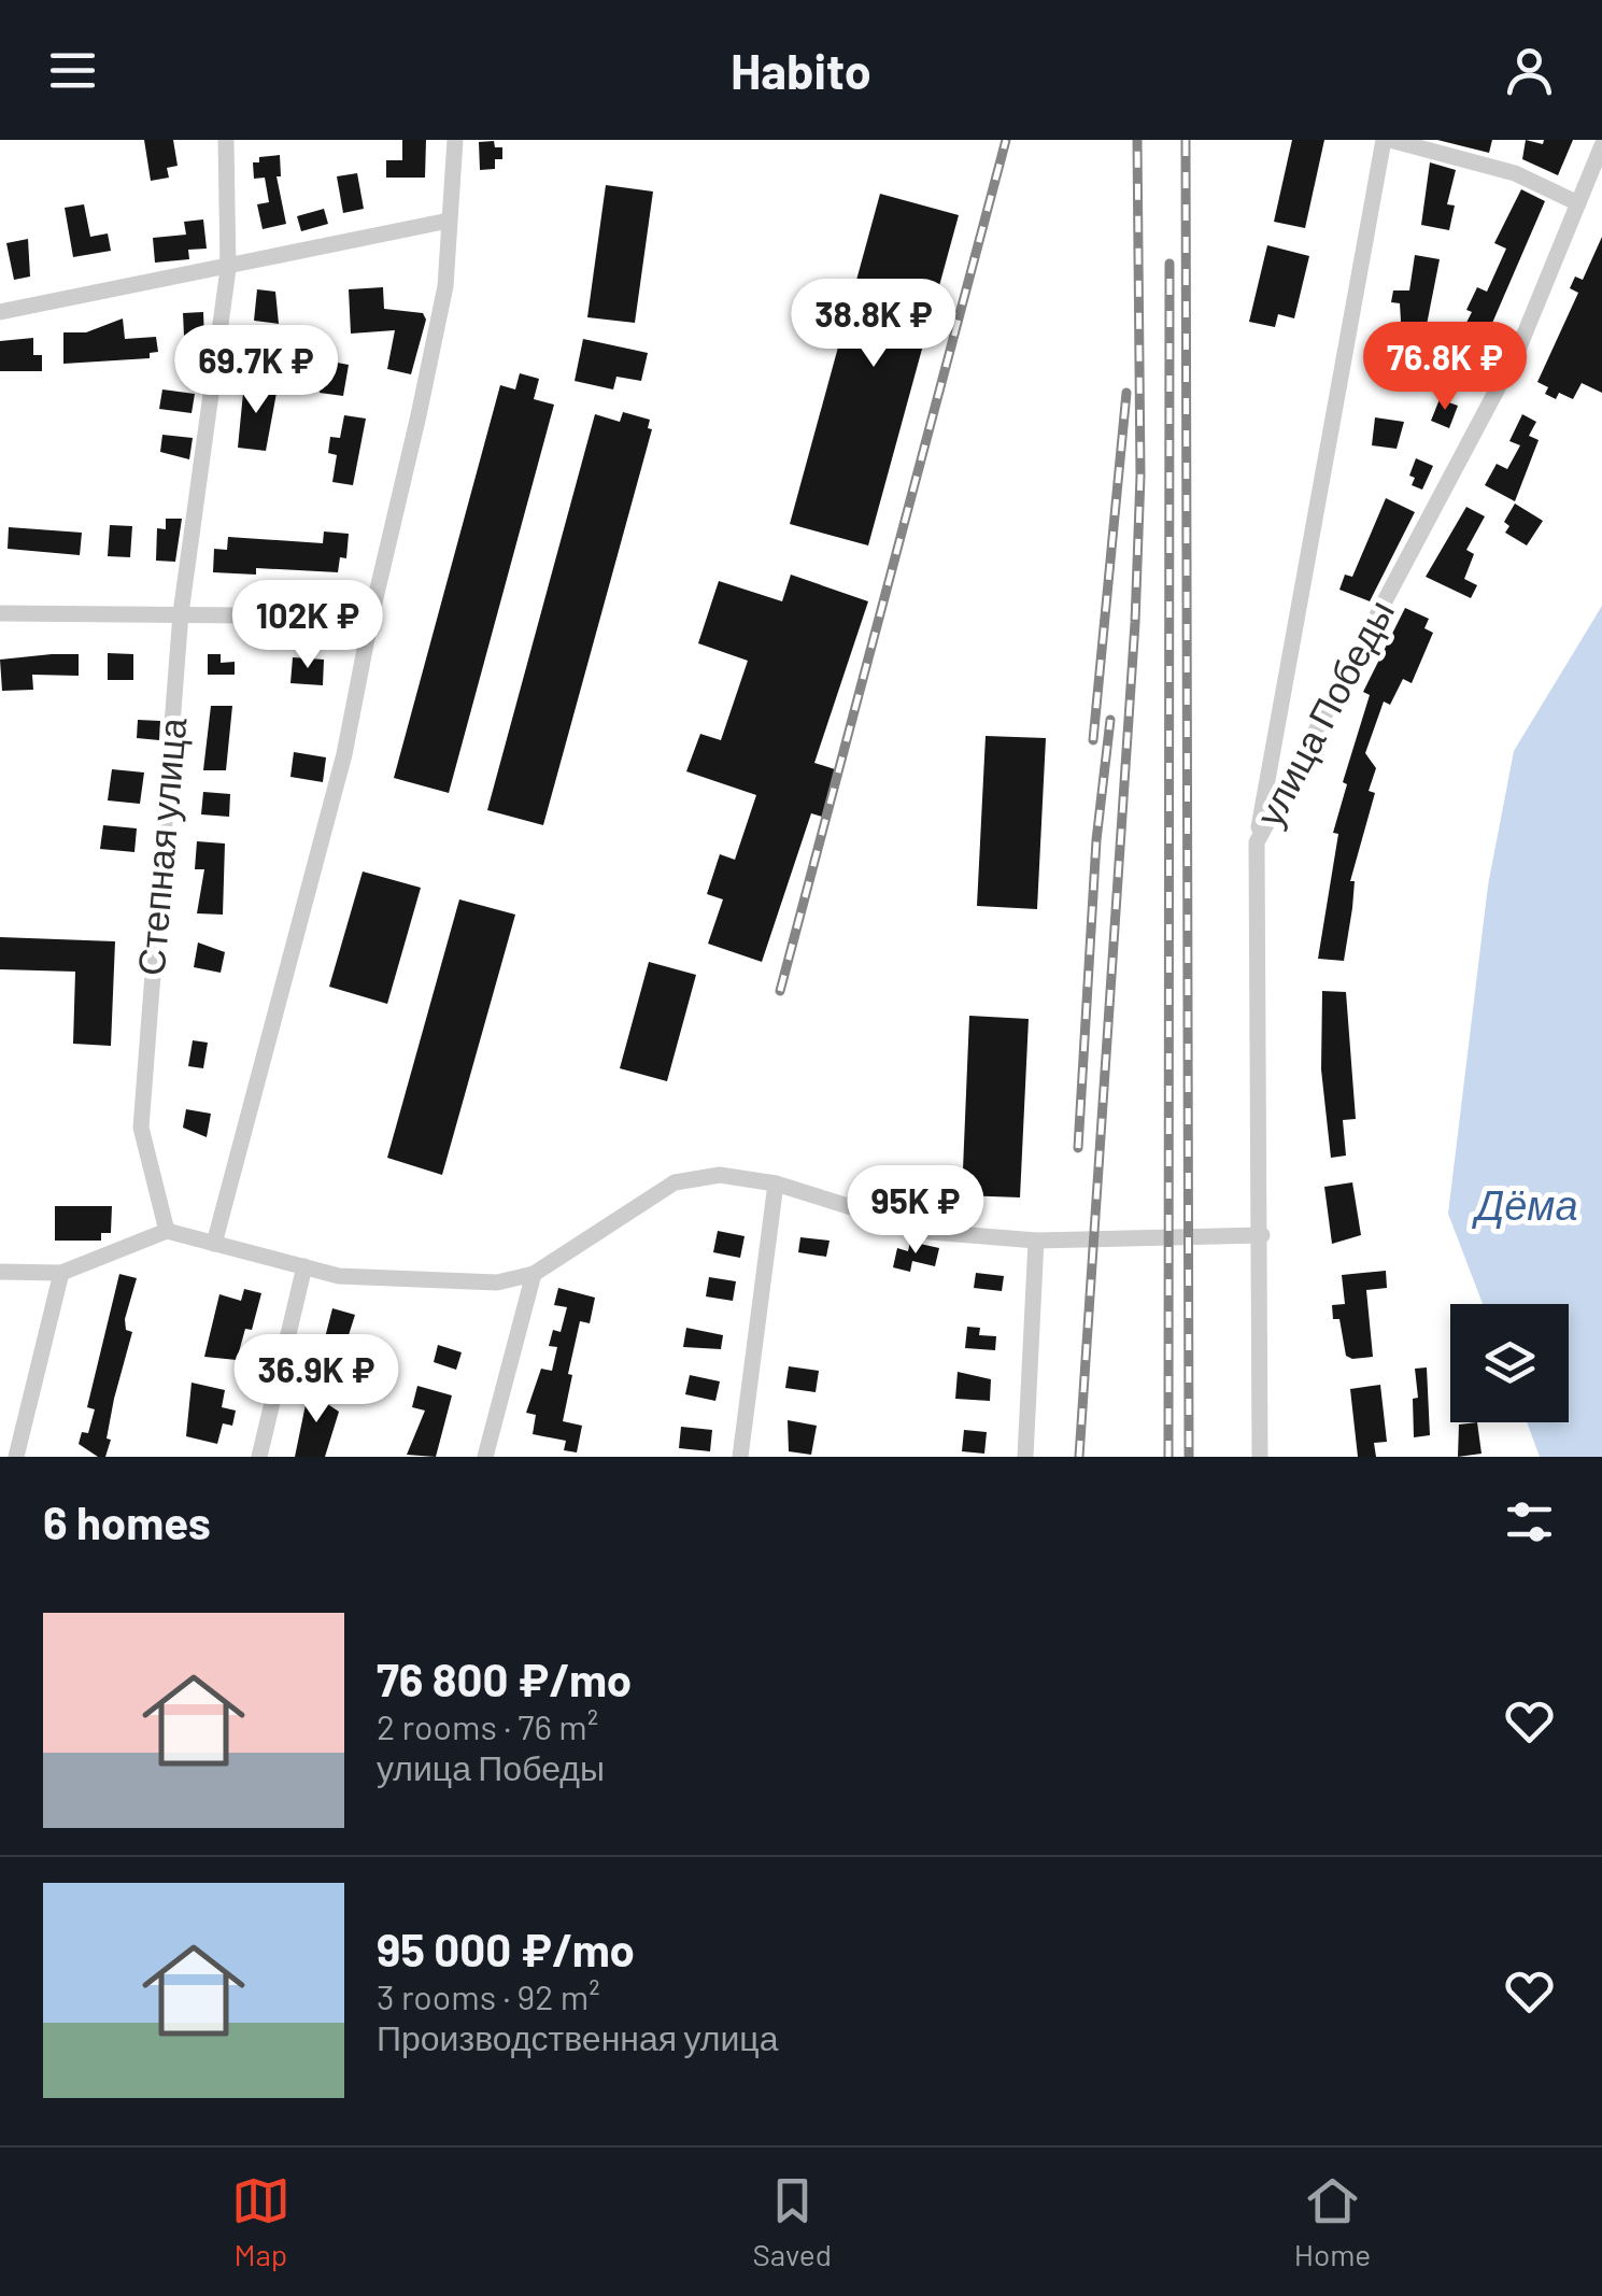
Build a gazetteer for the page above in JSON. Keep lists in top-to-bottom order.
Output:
{
  "streets": {
    "street": ["улица Победы", "Степная улица"]
  },
  "water": ["Дёма"],
  "page": {
    "header": "Habito",
    "price": [
      "38.8K ₽",
      "76.8K ₽",
      "69.7K ₽",
      "102K ₽",
      "95K ₽",
      "36.9K ₽"
    ],
    "heading": "6 homes",
    "list": [
      {
        "name": "76 800 ₽/mo",
        "note": "2 rooms · 76 m² · улица Победы"
      },
      {
        "name": "95 000 ₽/mo",
        "note": "3 rooms · 92 m² · Производственная улица"
      }
    ],
    "tabs": ["Map", "Saved", "Home"]
  }
}
